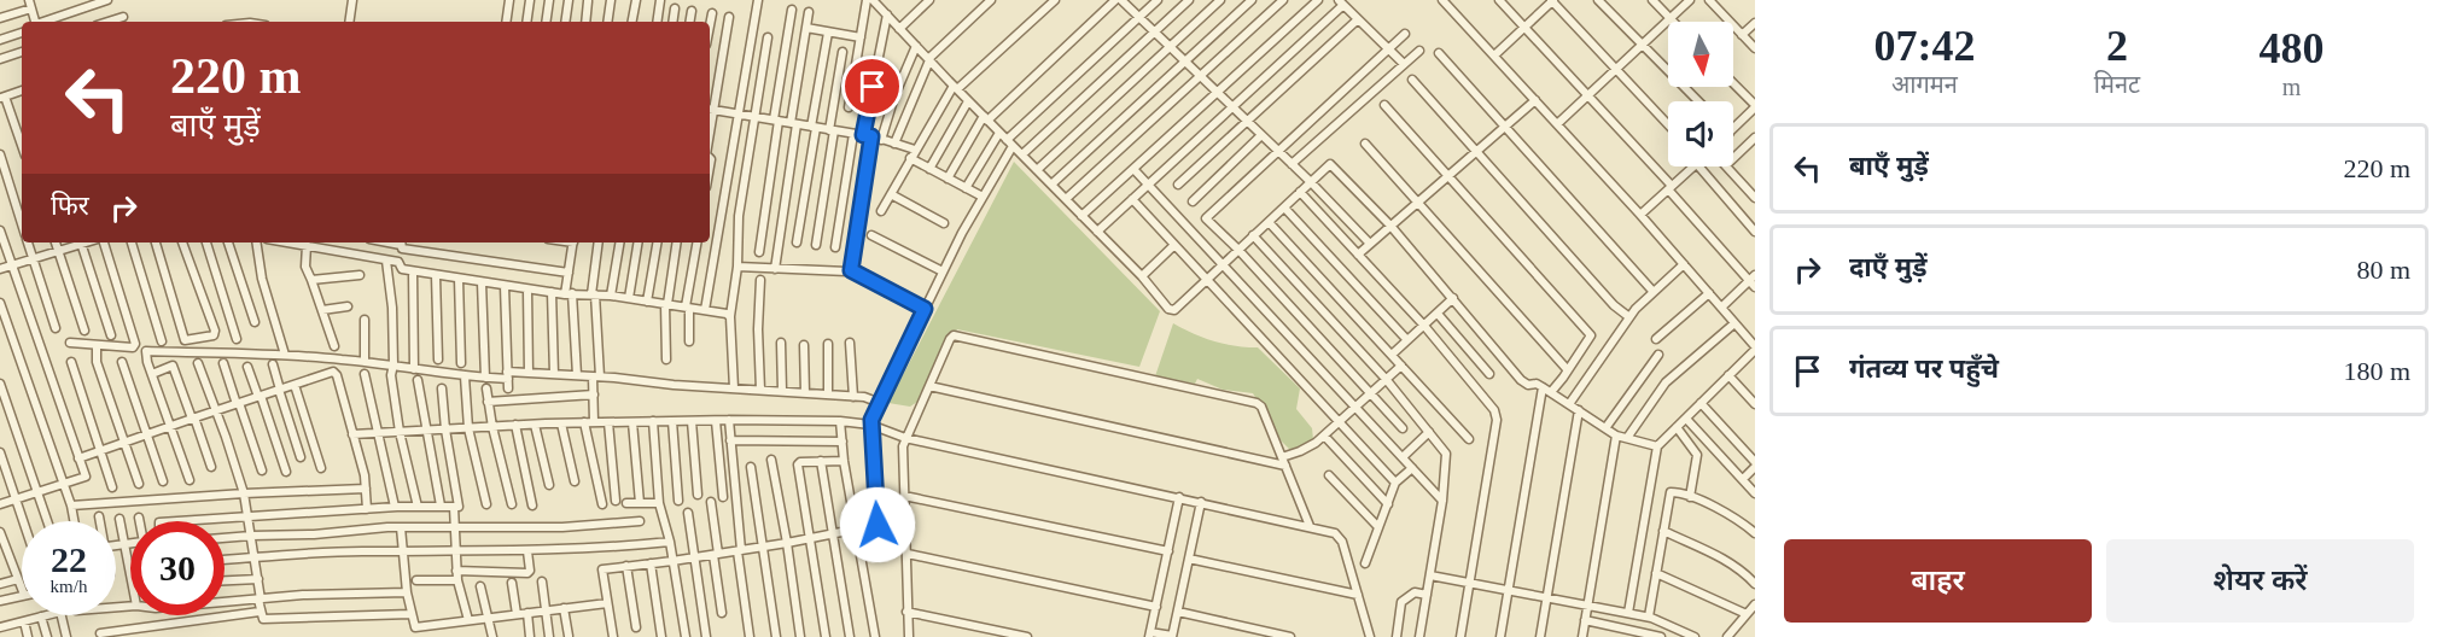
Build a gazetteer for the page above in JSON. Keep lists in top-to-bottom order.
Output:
{
  "north": "bottom",
  "page": {
    "eta": [
      "07:42",
      "आगमन",
      "2",
      "मिनट",
      "480",
      "m"
    ],
    "turn": ["220 m", "बाएँ मुड़ें"],
    "list": [
      {
        "name": "बाएँ मुड़ें",
        "value": "220 m"
      },
      {
        "name": "दाएँ मुड़ें",
        "value": "80 m"
      },
      {
        "name": "गंतव्य पर पहुँचे",
        "value": "180 m"
      }
    ],
    "then": "फिर",
    "speed": "22 km/h",
    "limit": "30",
    "buttons": ["बाहर", "शेयर करें"]
  }
}
